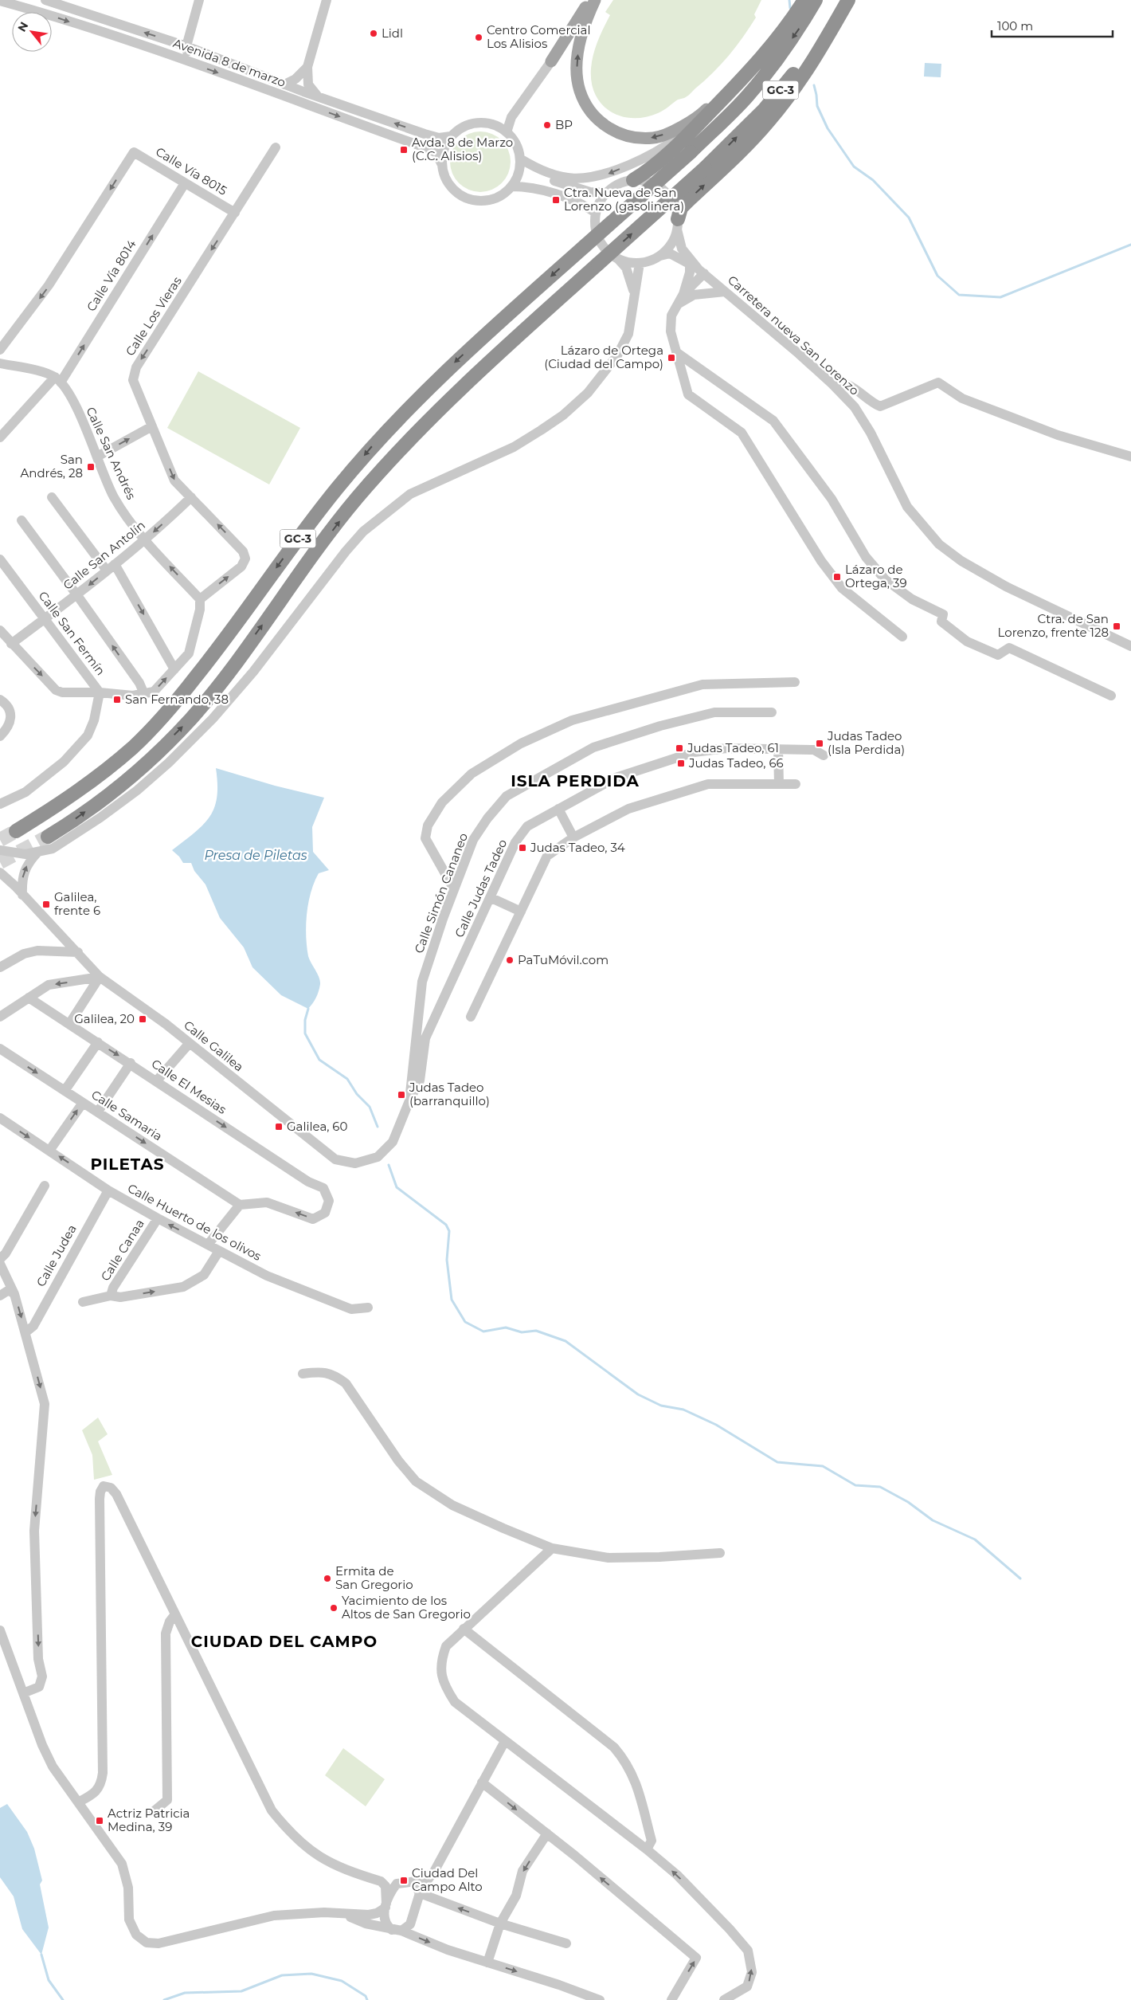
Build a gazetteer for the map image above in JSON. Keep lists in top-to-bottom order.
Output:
{
  "streets": {
    "highway": ["GC-3"],
    "street": [
      "Avenida 8 de marzo",
      "Calle Vía 8015",
      "Calle Vía 8014",
      "Calle Los Vieras",
      "Carretera nueva San Lorenzo",
      "Calle San Andrés",
      "Calle San Antolín",
      "Calle San Fermín",
      "Calle Judas Tadeo",
      "Calle Simón Cananeo",
      "Calle Galilea",
      "Calle El Mesias",
      "Calle Samaria",
      "Calle Huerto de los olivos",
      "Calle Canaa",
      "Calle Judea"
    ]
  },
  "crossings": [
    ["Calle Vía 8015", "Calle Vía 8014"],
    ["Calle Vía 8015", "Calle Los Vieras"],
    ["Calle Vía 8014", "Calle San Andrés"],
    ["Calle Los Vieras", "Calle San Andrés"],
    ["Calle Los Vieras", "Calle San Antolín"],
    ["Calle San Andrés", "Calle San Antolín"],
    ["Calle San Antolín", "Calle San Fermín"],
    ["Calle Judas Tadeo", "Calle Simón Cananeo"],
    ["Calle Judas Tadeo", "Calle Galilea"],
    ["Calle Simón Cananeo", "Calle Galilea"],
    ["Calle El Mesias", "Calle Samaria"],
    ["Calle Huerto de los olivos", "Calle Canaa"],
    ["Calle Huerto de los olivos", "Calle Judea"]
  ],
  "one_way": [
    "Calle Vía 8015",
    "Calle Vía 8014",
    "Calle San Antolín",
    "Calle Samaria"
  ],
  "districts": ["ISLA PERDIDA", "PILETAS", "CIUDAD DEL CAMPO"],
  "water": ["Presa de Piletas"],
  "places": {
    "other": [
      "Lidl",
      "Centro Comercial Los Alisios",
      "BP",
      "PaTuMóvil.com",
      "Ermita de San Gregorio",
      "Yacimiento de los Altos de San Gregorio"
    ],
    "transit": [
      "Avda. 8 de Marzo (C.C. Alisios)",
      "Ctra. Nueva de San Lorenzo (gasolinera)",
      "Lázaro de Ortega (Ciudad del Campo)",
      "San Andrés, 28",
      "Lázaro de Ortega, 39",
      "Ctra. de San Lorenzo, frente 128",
      "San Fernando, 38",
      "Judas Tadeo (Isla Perdida)",
      "Judas Tadeo, 61",
      "Judas Tadeo, 66",
      "Judas Tadeo, 34",
      "Galilea, frente 6",
      "Galilea, 20",
      "Judas Tadeo (barranquillo)",
      "Galilea, 60",
      "Actriz Patricia Medina, 39",
      "Ciudad Del Campo Alto"
    ]
  },
  "scale_bar": "100 m",
  "north": "top left"
}
